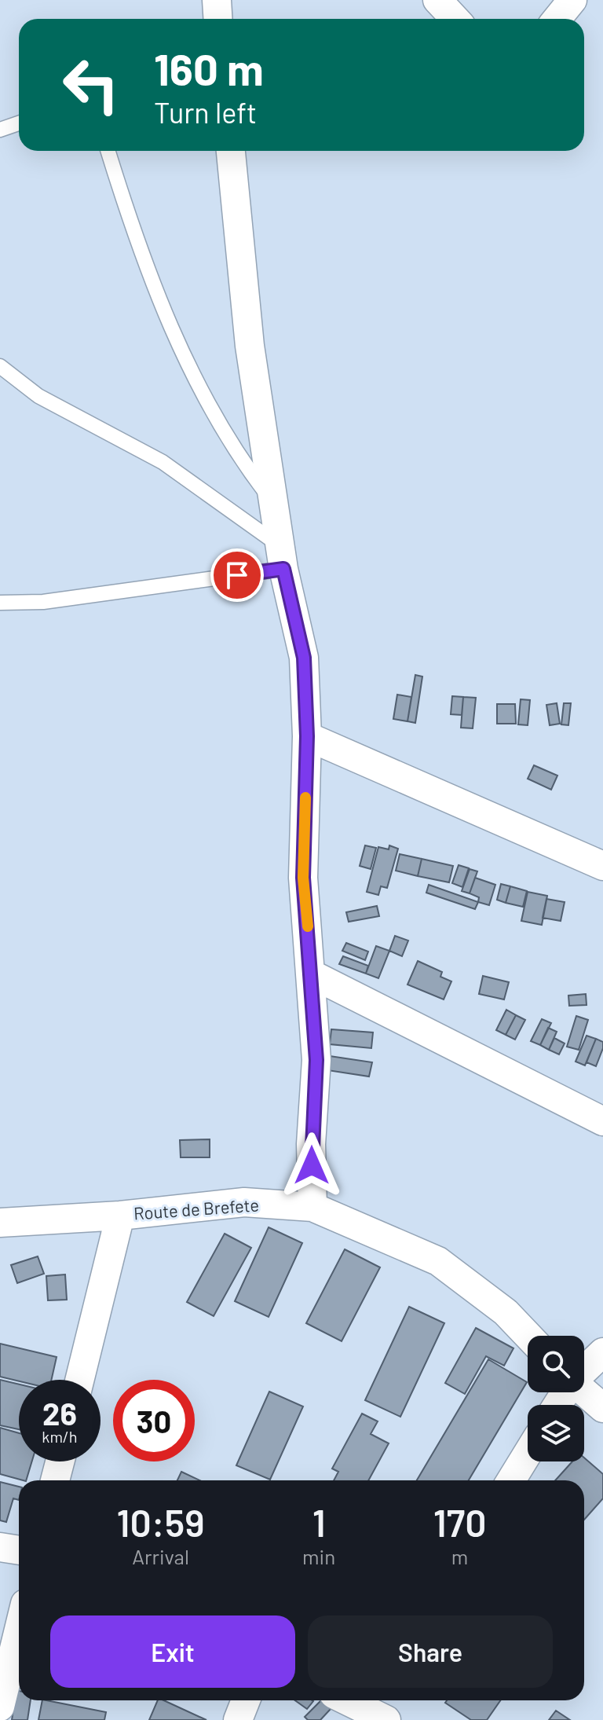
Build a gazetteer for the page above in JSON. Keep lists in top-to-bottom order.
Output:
{
  "streets": {
    "street": ["Route de Brefete"]
  },
  "page": {
    "turn": ["160 m", "Turn left"],
    "speed": "26 km/h",
    "limit": "30",
    "eta": [
      "10:59",
      "Arrival",
      "1",
      "min",
      "170",
      "m"
    ],
    "buttons": ["Exit", "Share"]
  }
}
